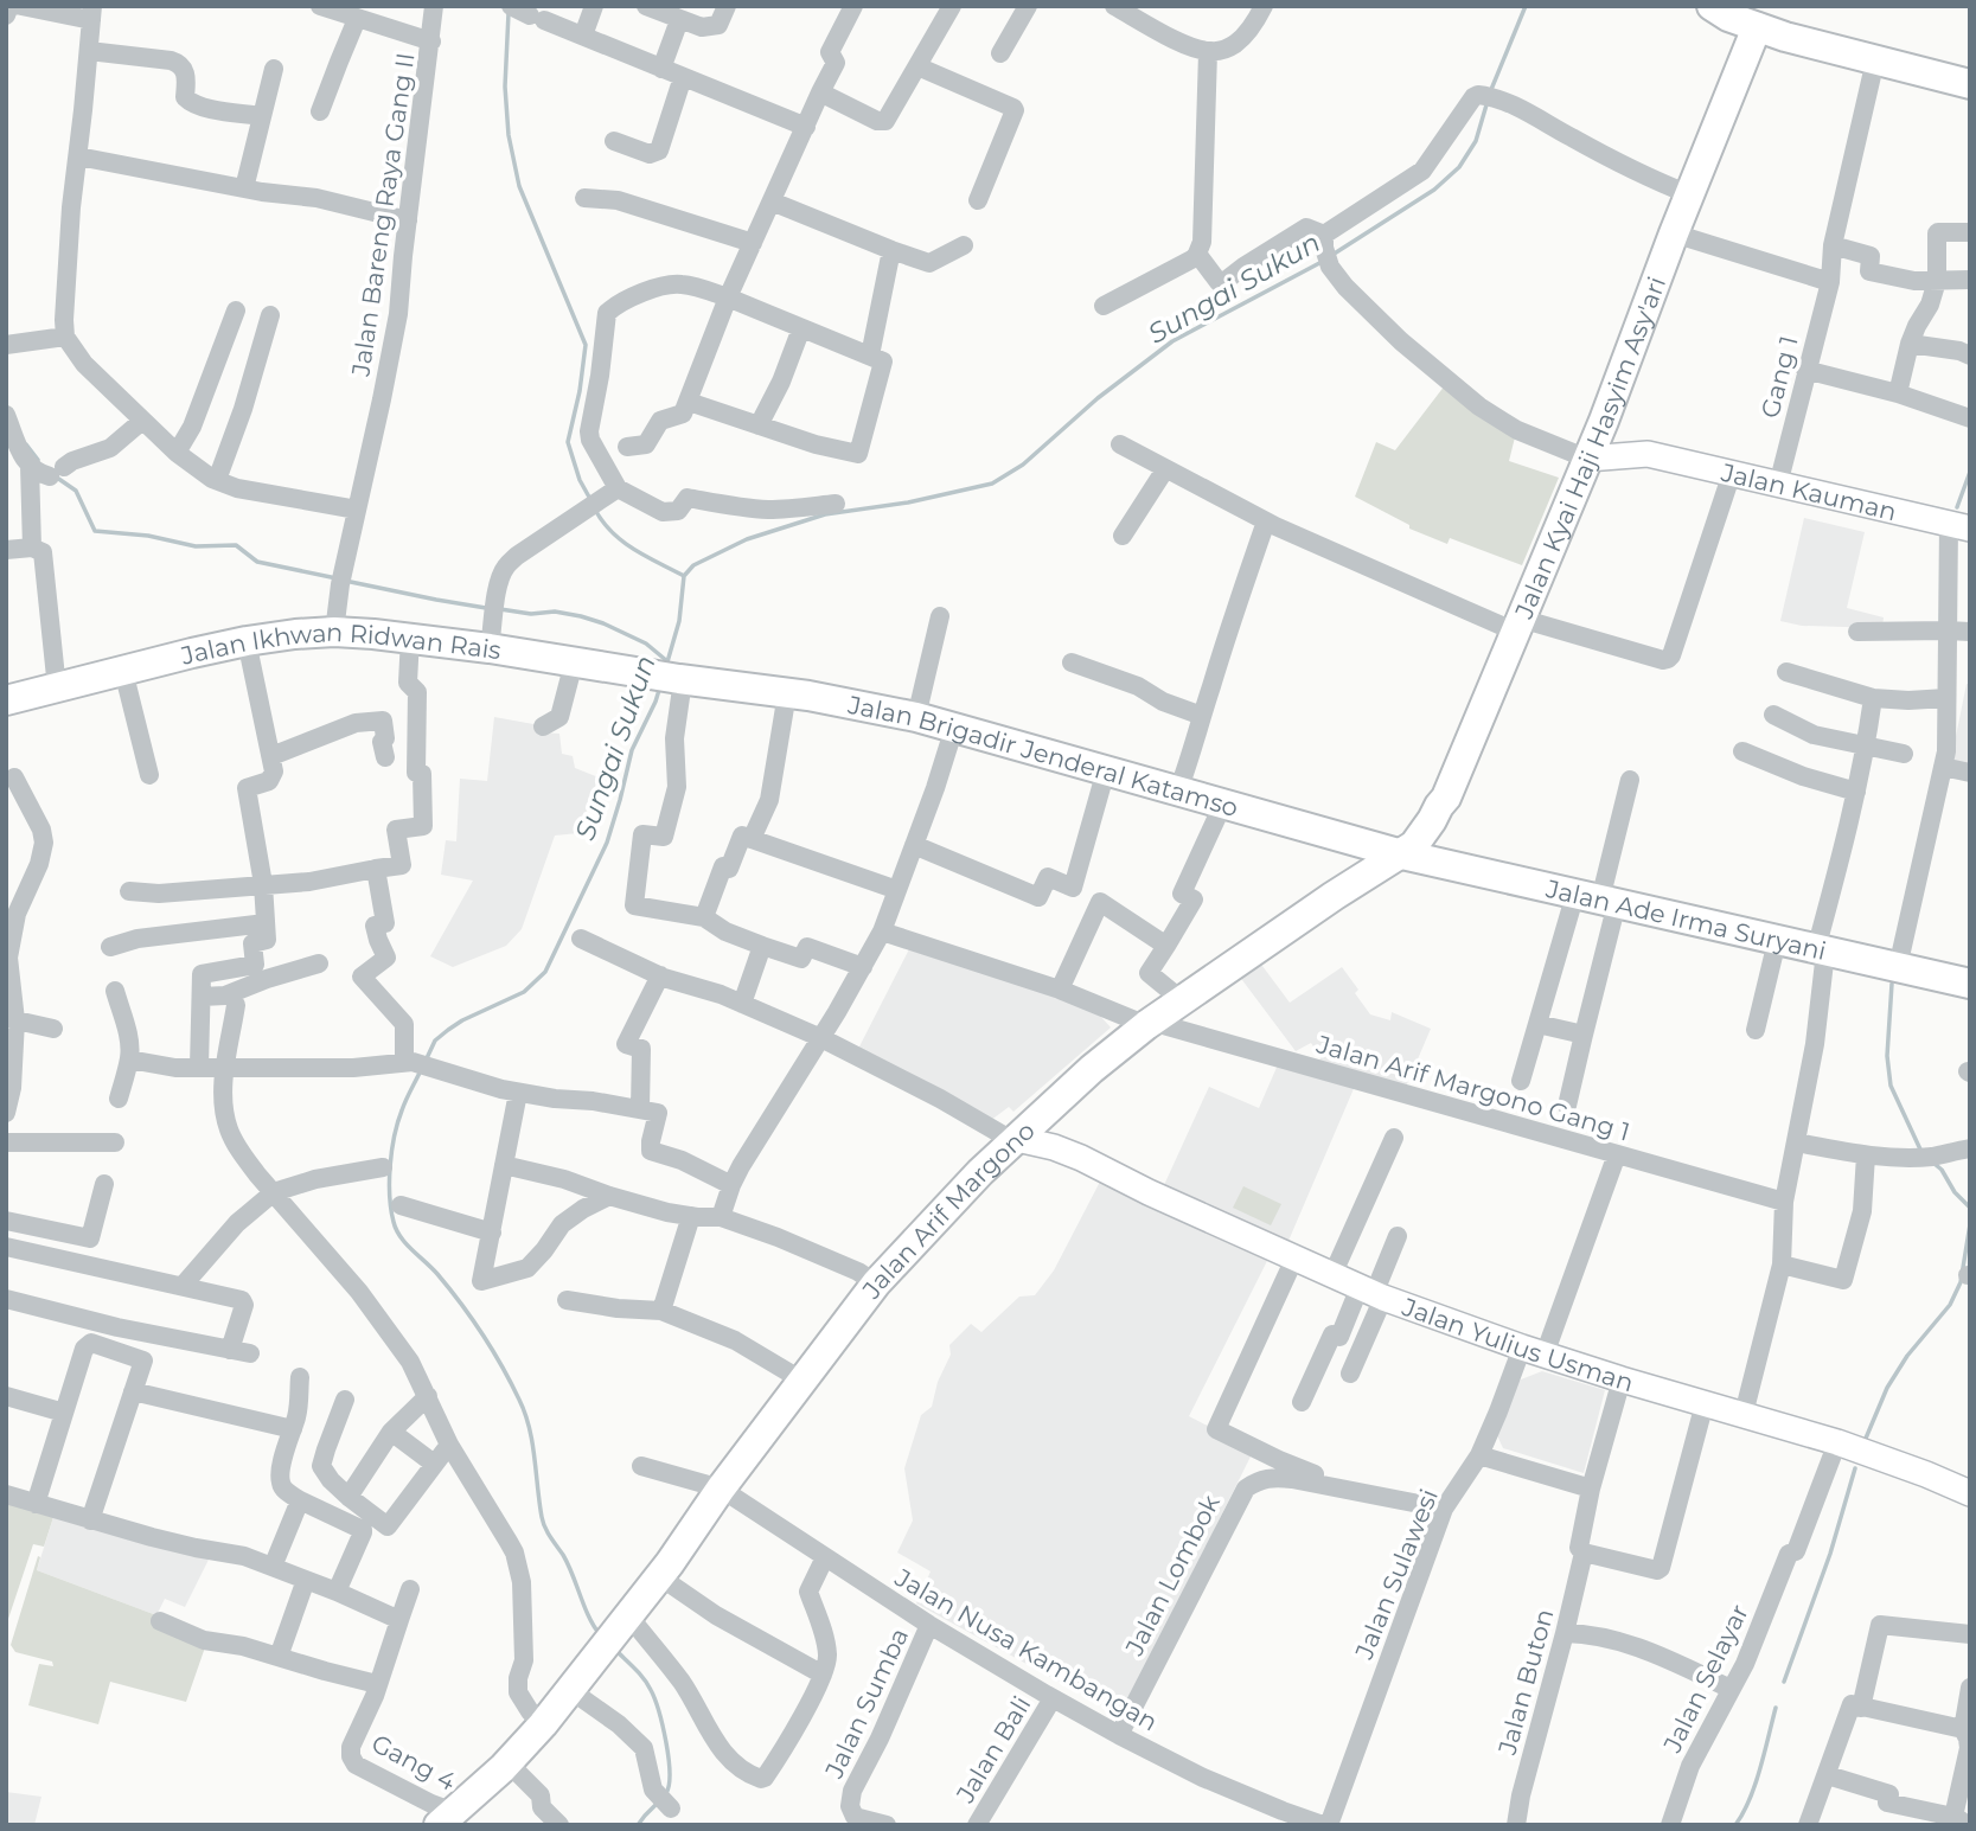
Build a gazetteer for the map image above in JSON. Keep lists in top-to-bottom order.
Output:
{
  "streets": {
    "main road": [
      "Jalan Kyai Haji Hasyim Asy'ari",
      "Jalan Kauman",
      "Jalan Ikhwan Ridwan Rais",
      "Jalan Brigadir Jenderal Katamso",
      "Jalan Ade Irma Suryani",
      "Jalan Arif Margono",
      "Jalan Yulius Usman"
    ],
    "street": [
      "Jalan Bareng Raya Gang II",
      "Gang 1",
      "Jalan Arif Margono Gang 1",
      "Jalan Sulawesi",
      "Jalan Lombok",
      "Jalan Nusa Kambangan",
      "Jalan Selayar",
      "Jalan Buton",
      "Jalan Sumba",
      "Jalan Bali",
      "Gang 4"
    ]
  },
  "crossings": [
    ["Jalan Bareng Raya Gang II", "Jalan Ikhwan Ridwan Rais"],
    ["Gang 1", "Jalan Kauman"],
    ["Jalan Kyai Haji Hasyim Asy'ari", "Jalan Kauman"],
    ["Jalan Kyai Haji Hasyim Asy'ari", "Jalan Brigadir Jenderal Katamso"],
    ["Jalan Kyai Haji Hasyim Asy'ari", "Jalan Ade Irma Suryani"],
    ["Jalan Kyai Haji Hasyim Asy'ari", "Jalan Arif Margono"],
    ["Jalan Ikhwan Ridwan Rais", "Jalan Brigadir Jenderal Katamso"],
    ["Jalan Brigadir Jenderal Katamso", "Jalan Ade Irma Suryani"],
    ["Jalan Brigadir Jenderal Katamso", "Jalan Arif Margono"],
    ["Jalan Ade Irma Suryani", "Jalan Arif Margono"],
    ["Jalan Arif Margono Gang 1", "Jalan Arif Margono"],
    ["Jalan Arif Margono Gang 1", "Jalan Sulawesi"],
    ["Jalan Arif Margono", "Jalan Yulius Usman"],
    ["Jalan Arif Margono", "Jalan Nusa Kambangan"],
    ["Jalan Arif Margono", "Gang 4"],
    ["Jalan Yulius Usman", "Jalan Sulawesi"],
    ["Jalan Yulius Usman", "Jalan Selayar"],
    ["Jalan Yulius Usman", "Jalan Buton"],
    ["Jalan Sulawesi", "Jalan Nusa Kambangan"],
    ["Jalan Lombok", "Jalan Nusa Kambangan"],
    ["Jalan Nusa Kambangan", "Jalan Sumba"],
    ["Jalan Nusa Kambangan", "Jalan Bali"]
  ],
  "water": ["Sungai Sukun"]
}
